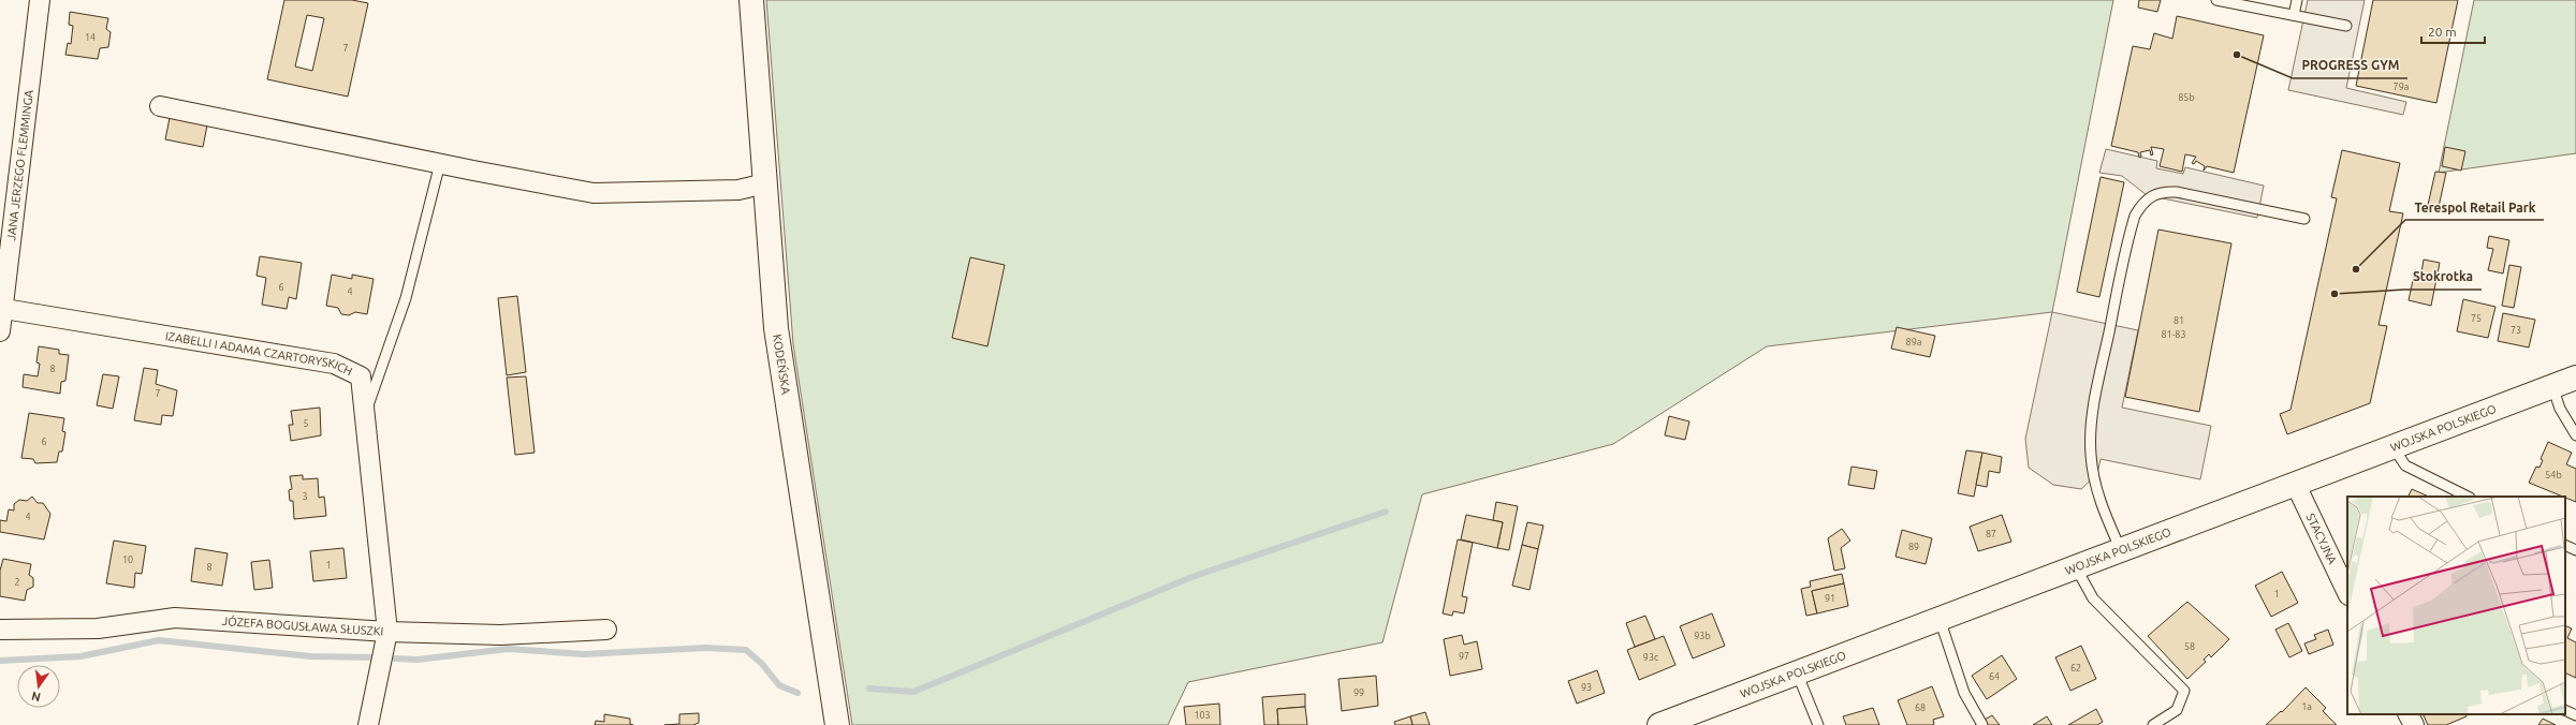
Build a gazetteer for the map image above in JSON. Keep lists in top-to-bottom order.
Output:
{
  "streets": {
    "main road": ["KODEŃSKA", "WOJSKA POLSKIEGO"],
    "street": [
      "JANA JERZEGO FLEMMINGA",
      "IZABELLI I ADAMA CZARTORYSKICH",
      "STACYJNA",
      "JÓZEFA BOGUSŁAWA SŁUSZKI"
    ]
  },
  "crossings": [
    ["JANA JERZEGO FLEMMINGA", "IZABELLI I ADAMA CZARTORYSKICH"],
    ["IZABELLI I ADAMA CZARTORYSKICH", "JÓZEFA BOGUSŁAWA SŁUSZKI"],
    ["WOJSKA POLSKIEGO", "STACYJNA"]
  ],
  "places": ["PROGRESS GYM", "Terespol Retail Park", "Stokrotka"],
  "house_numbers": [
    "14",
    "7",
    "79a",
    "85b",
    "6",
    "4",
    "75",
    "81",
    "73",
    "81-83",
    "89a",
    "8",
    "7",
    "5",
    "6",
    "54b",
    "3",
    "4",
    "87",
    "89",
    "10",
    "1",
    "8",
    "2",
    "1",
    "91",
    "93b",
    "58",
    "97",
    "93c",
    "62",
    "64",
    "93",
    "99",
    "1a",
    "68",
    "103"
  ],
  "scale_bar": "20 m",
  "north": "bottom"
}
